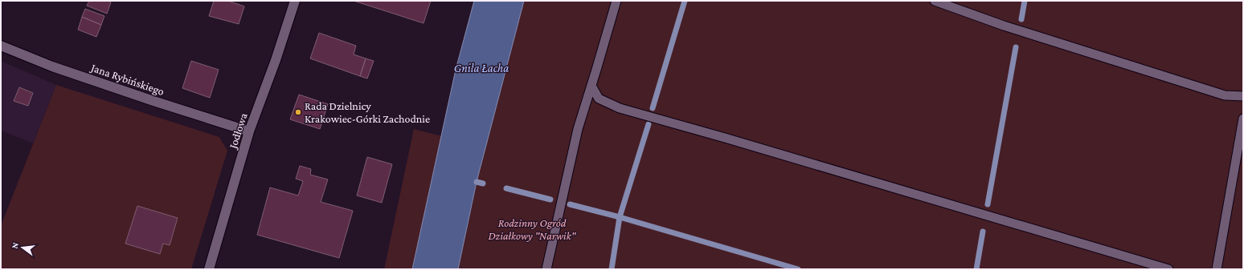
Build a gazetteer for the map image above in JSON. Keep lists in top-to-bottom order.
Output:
{
  "streets": {
    "street": ["Jana Rybińskiego", "Jodłowa"]
  },
  "crossings": [
    ["Jana Rybińskiego", "Jodłowa"]
  ],
  "water": ["Gniła Łacha"],
  "parks": ["Rodzinny Ogród Działkowy \"Narwik\""],
  "places": ["Rada Dzielnicy Krakowiec-Górki Zachodnie"],
  "north": "left"
}
